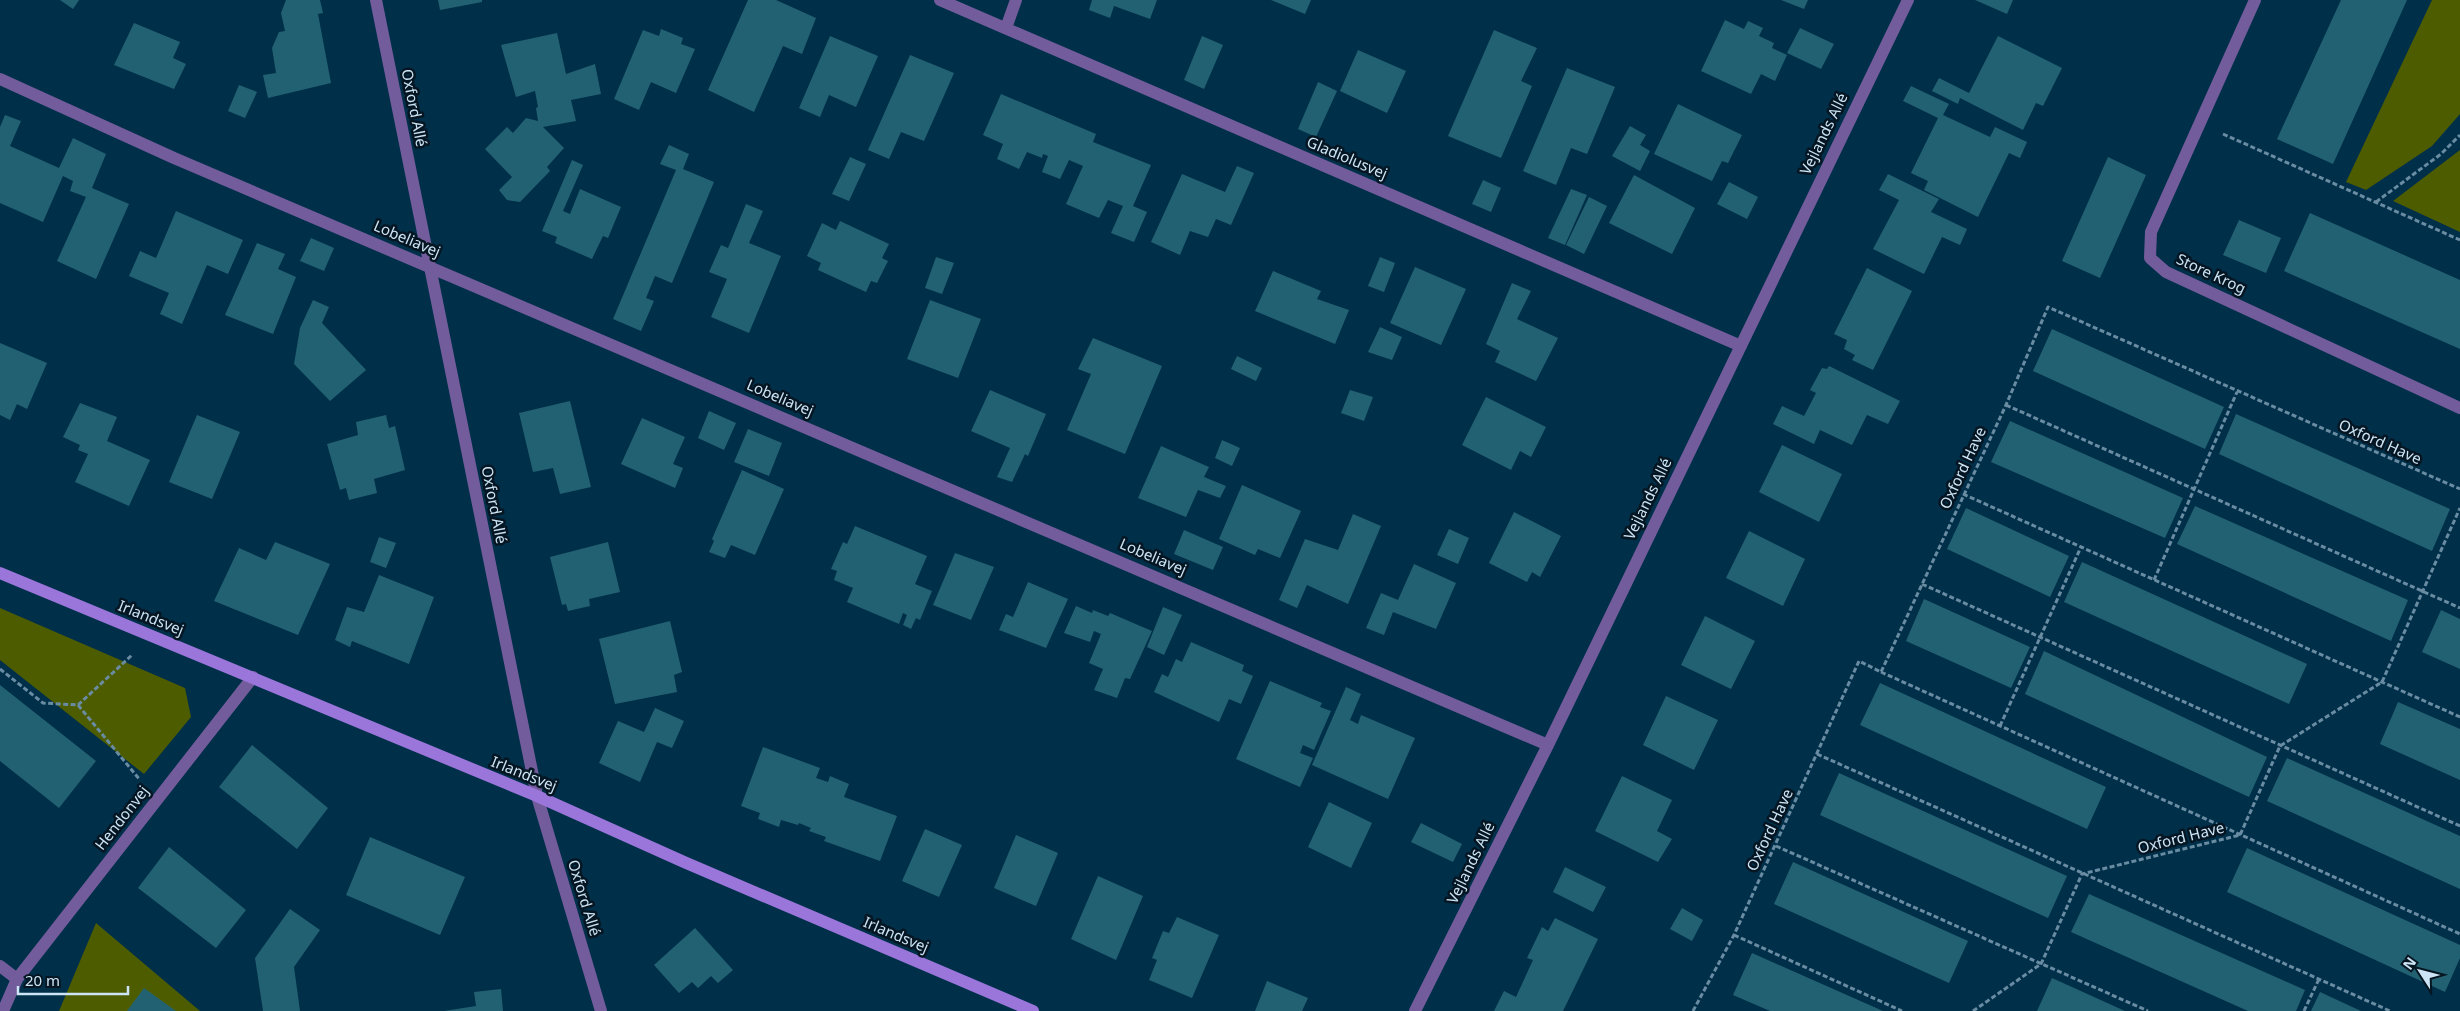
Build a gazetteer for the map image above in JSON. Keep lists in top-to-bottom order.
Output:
{
  "streets": {
    "street": [
      "Oxford Allé",
      "Vejlands Allé",
      "Gladiolusvej",
      "Lobeliavej",
      "Store Krog",
      "Irlandsvej",
      "Hendonvej"
    ],
    "path": ["Oxford Have"]
  },
  "crossings": [
    ["Oxford Allé", "Lobeliavej"],
    ["Oxford Allé", "Irlandsvej"],
    ["Vejlands Allé", "Gladiolusvej"],
    ["Vejlands Allé", "Lobeliavej"],
    ["Irlandsvej", "Hendonvej"]
  ],
  "scale_bar": "20 m",
  "north": "top left"
}
